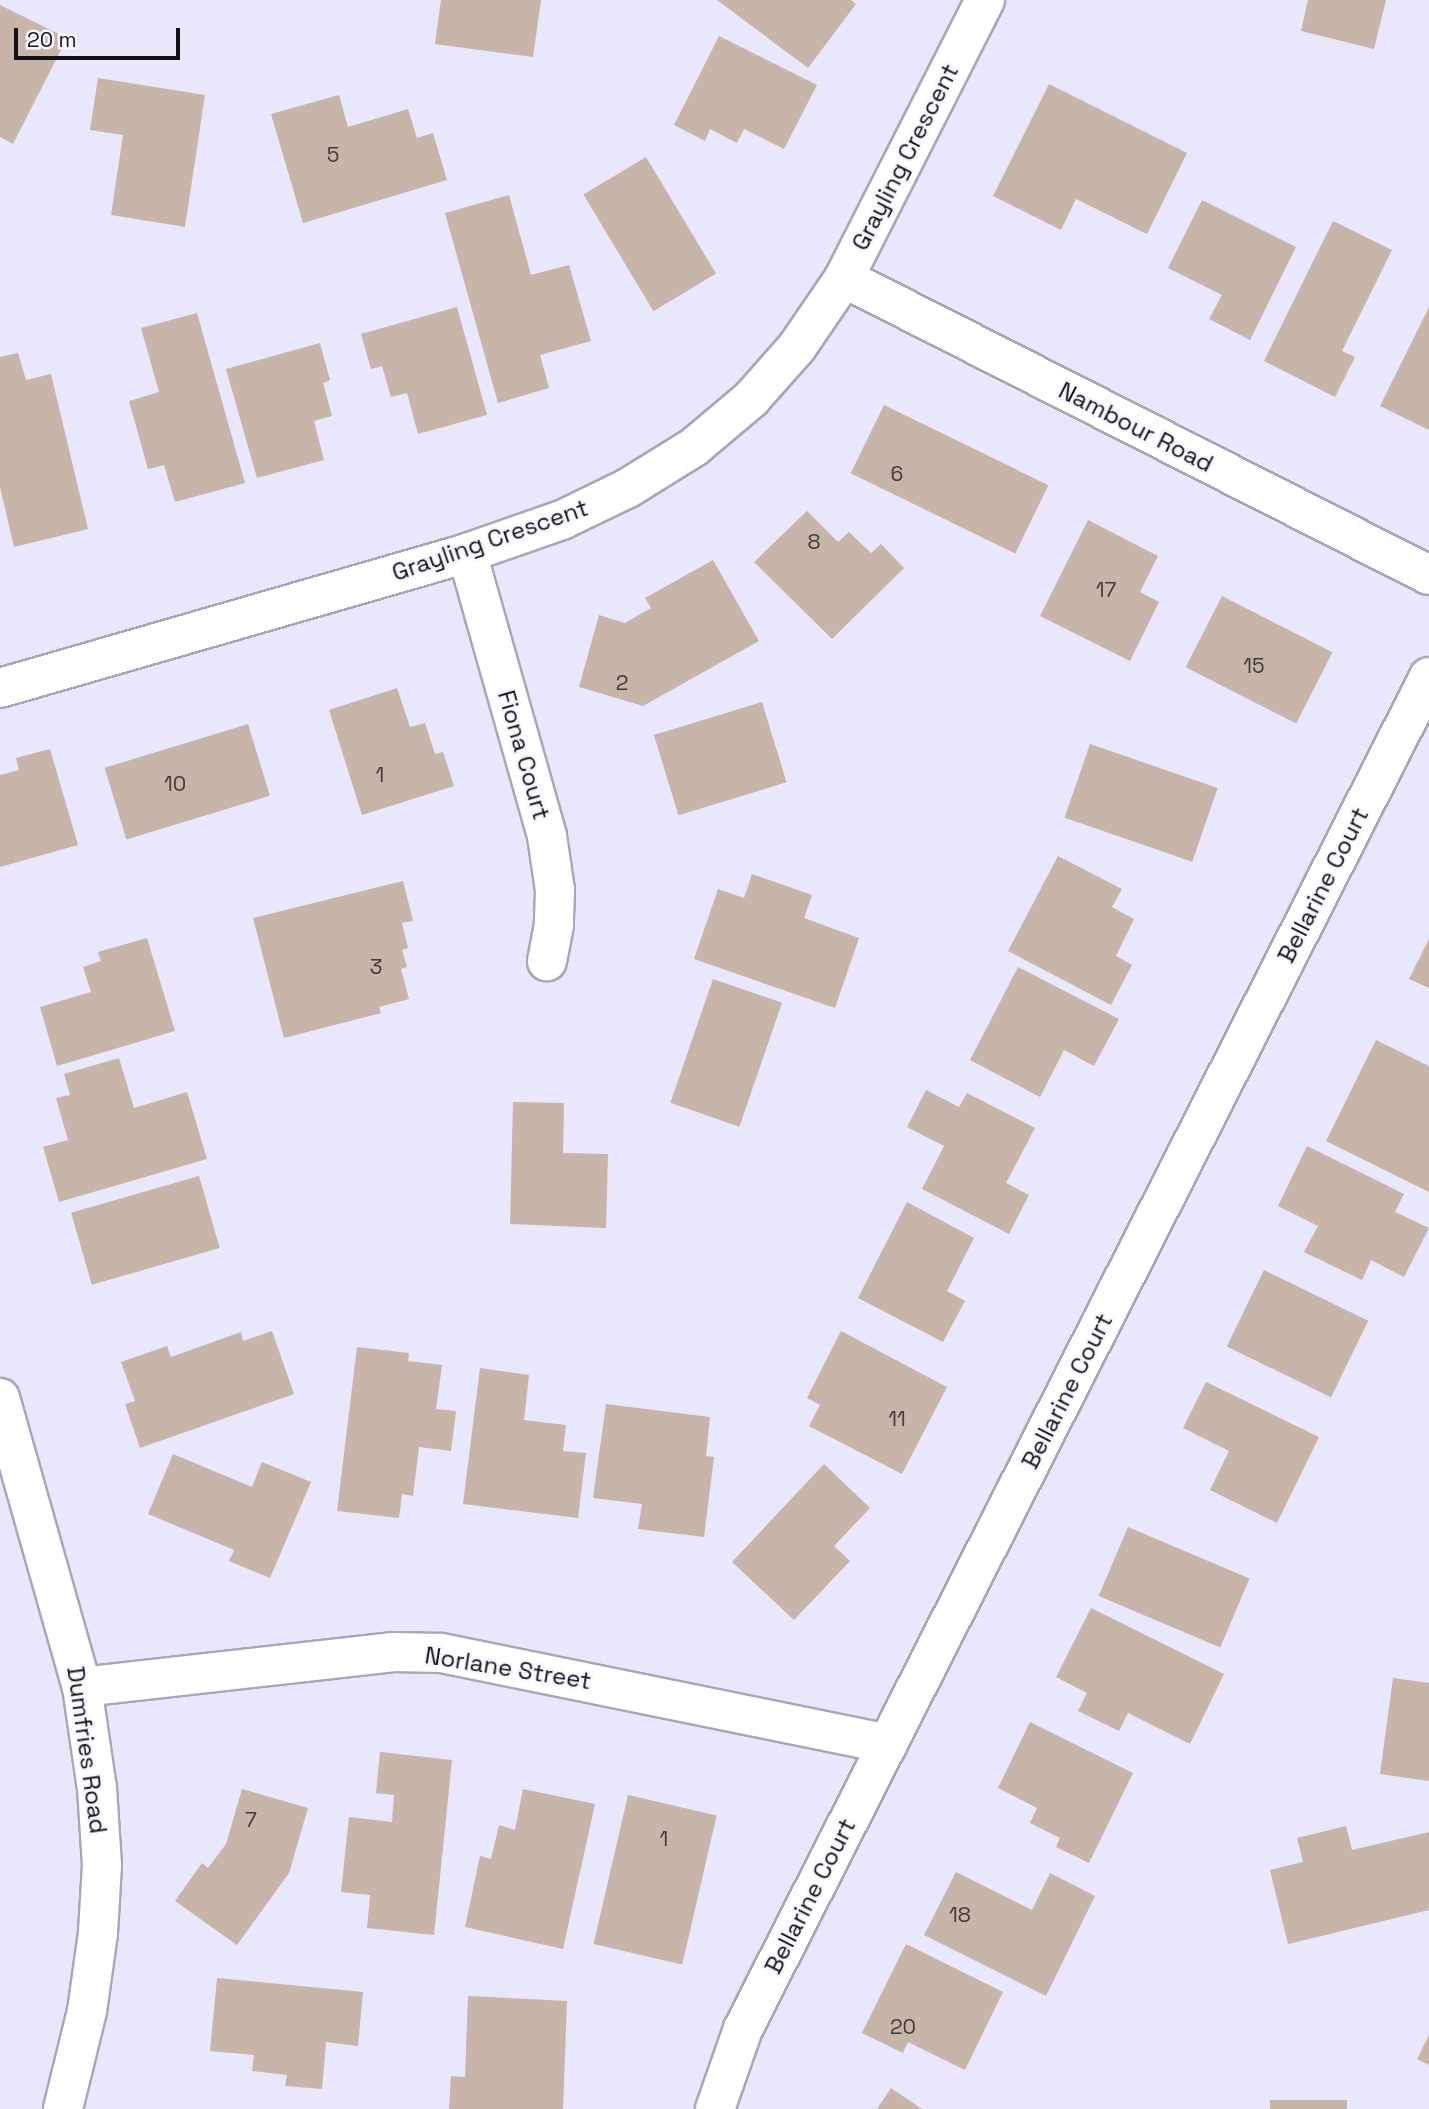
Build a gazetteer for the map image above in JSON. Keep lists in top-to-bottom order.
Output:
{
  "streets": {
    "street": [
      "Grayling Crescent",
      "Nambour Road",
      "Fiona Court",
      "Bellarine Court",
      "Norlane Street",
      "Dumfries Road"
    ]
  },
  "crossings": [
    ["Grayling Crescent", "Nambour Road"],
    ["Grayling Crescent", "Fiona Court"],
    ["Bellarine Court", "Norlane Street"],
    ["Norlane Street", "Dumfries Road"]
  ],
  "house_numbers": [
    "5",
    "6",
    "8",
    "17",
    "15",
    "2",
    "1",
    "10",
    "3",
    "11",
    "7",
    "1",
    "18",
    "20"
  ],
  "scale_bar": "20 m"
}
